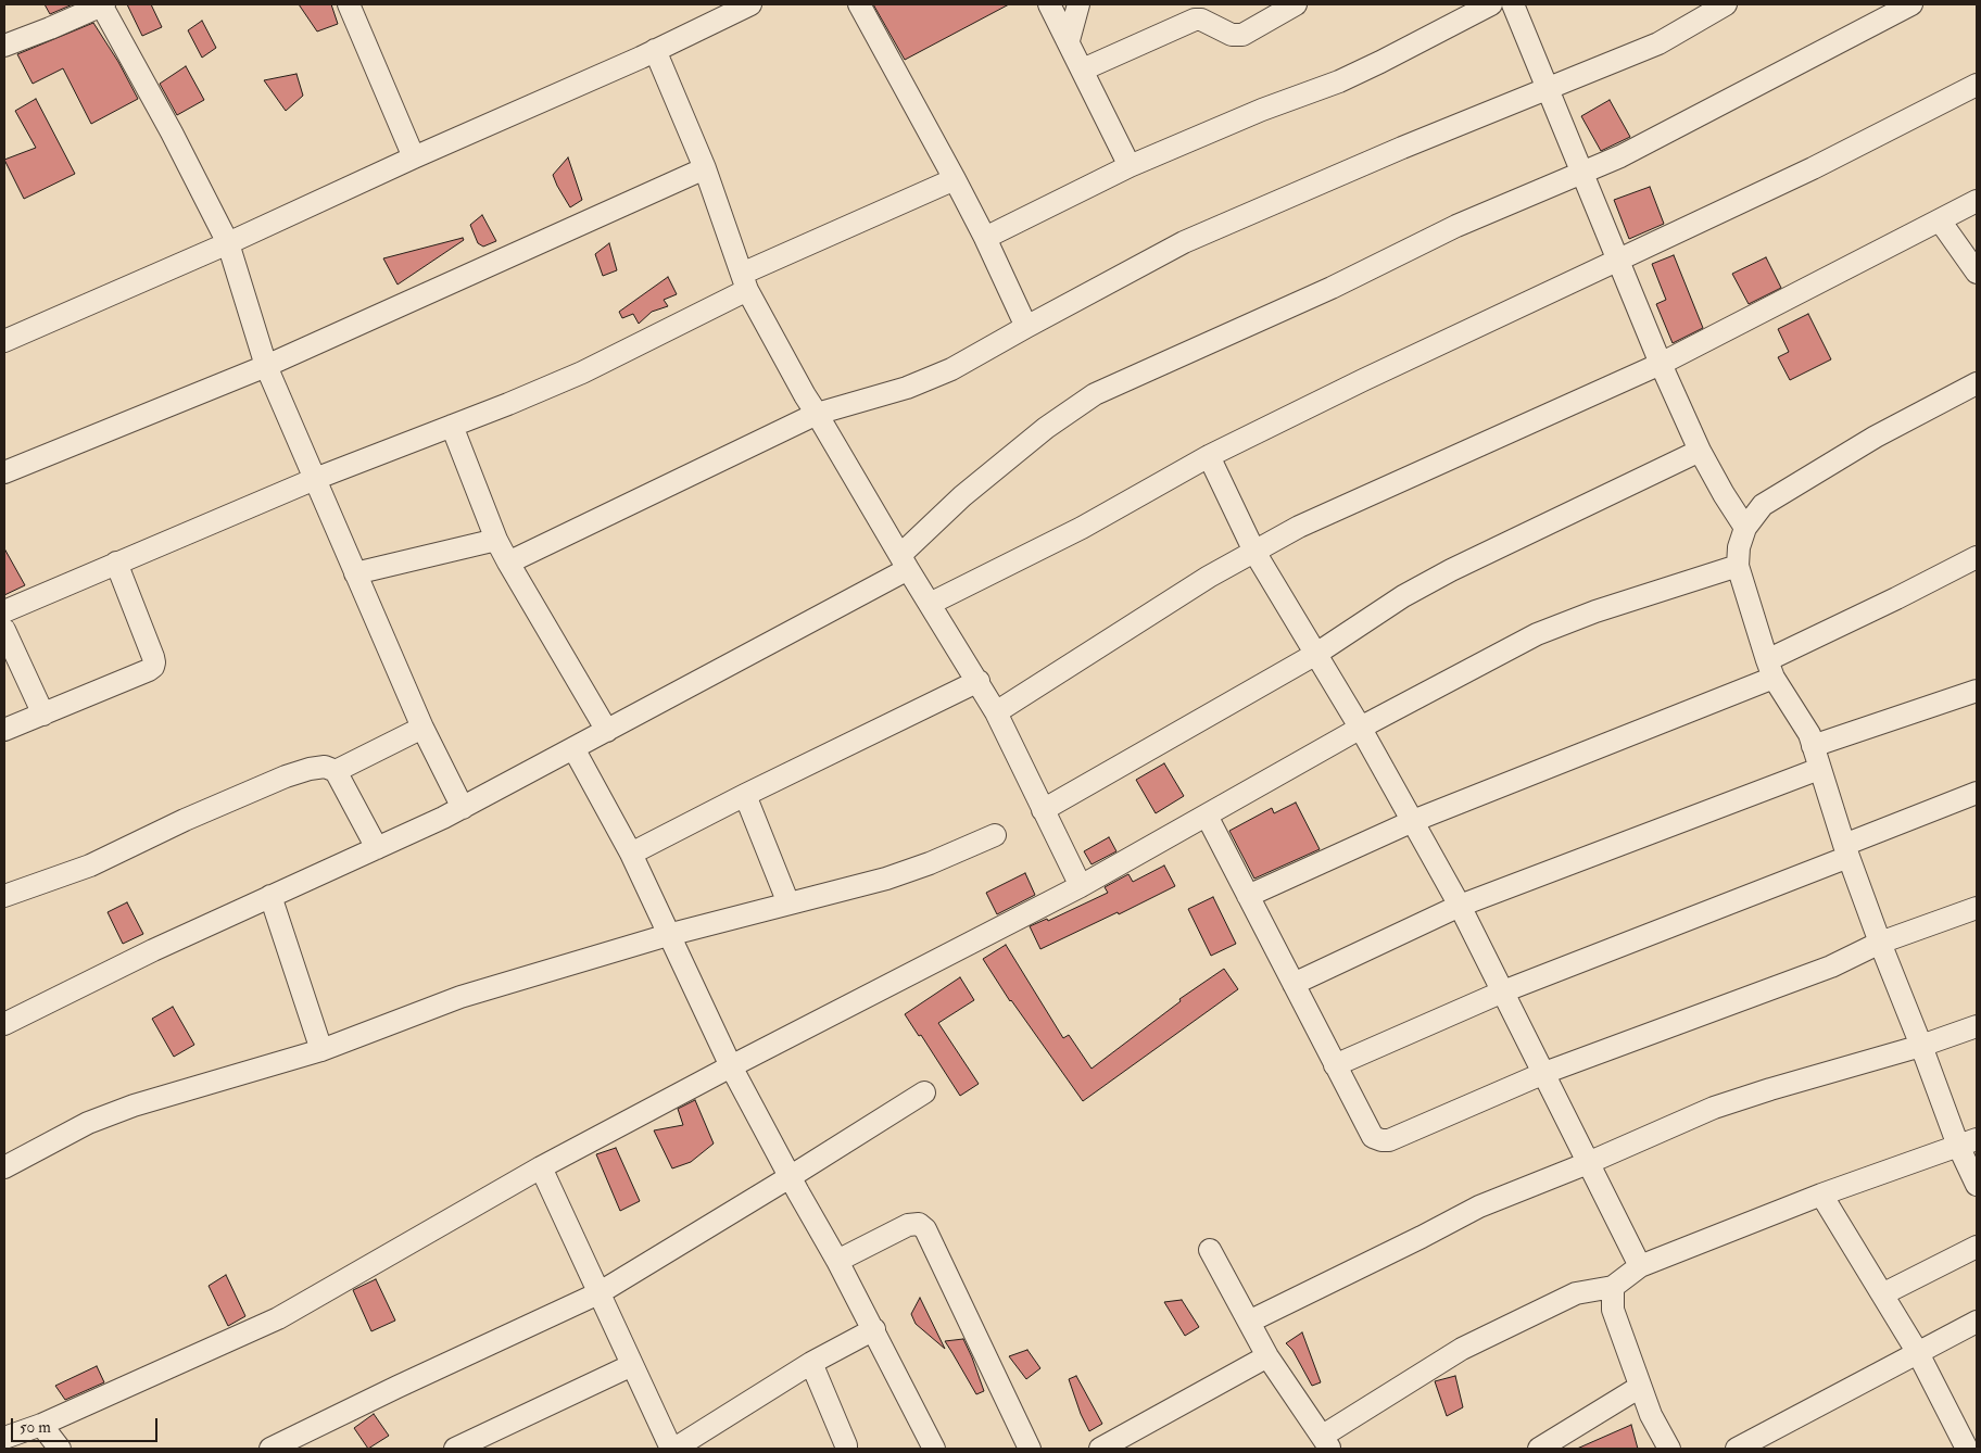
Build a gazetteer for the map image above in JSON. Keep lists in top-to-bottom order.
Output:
{
  "scale_bar": "50 m"
}
